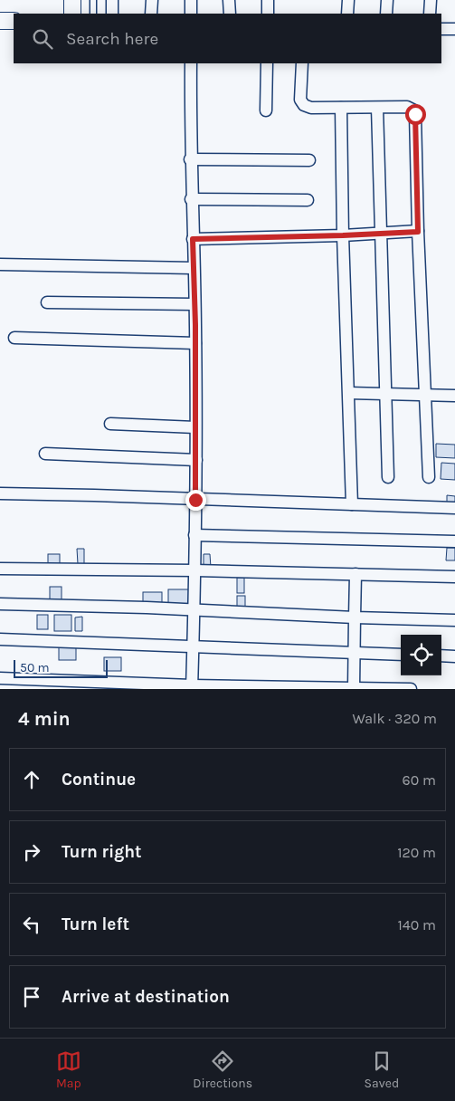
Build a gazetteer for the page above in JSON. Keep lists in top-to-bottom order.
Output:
{
  "scale_bar": "50 m",
  "page": {
    "search": "Search here",
    "scale": "50 m",
    "heading": ["4 min", "Walk · 320 m"],
    "list": [
      ["Continue", "60 m"],
      ["Turn right", "120 m"],
      ["Turn left", "140 m"],
      "Arrive at destination"
    ],
    "nav": ["Map", "Directions", "Saved"]
  }
}
